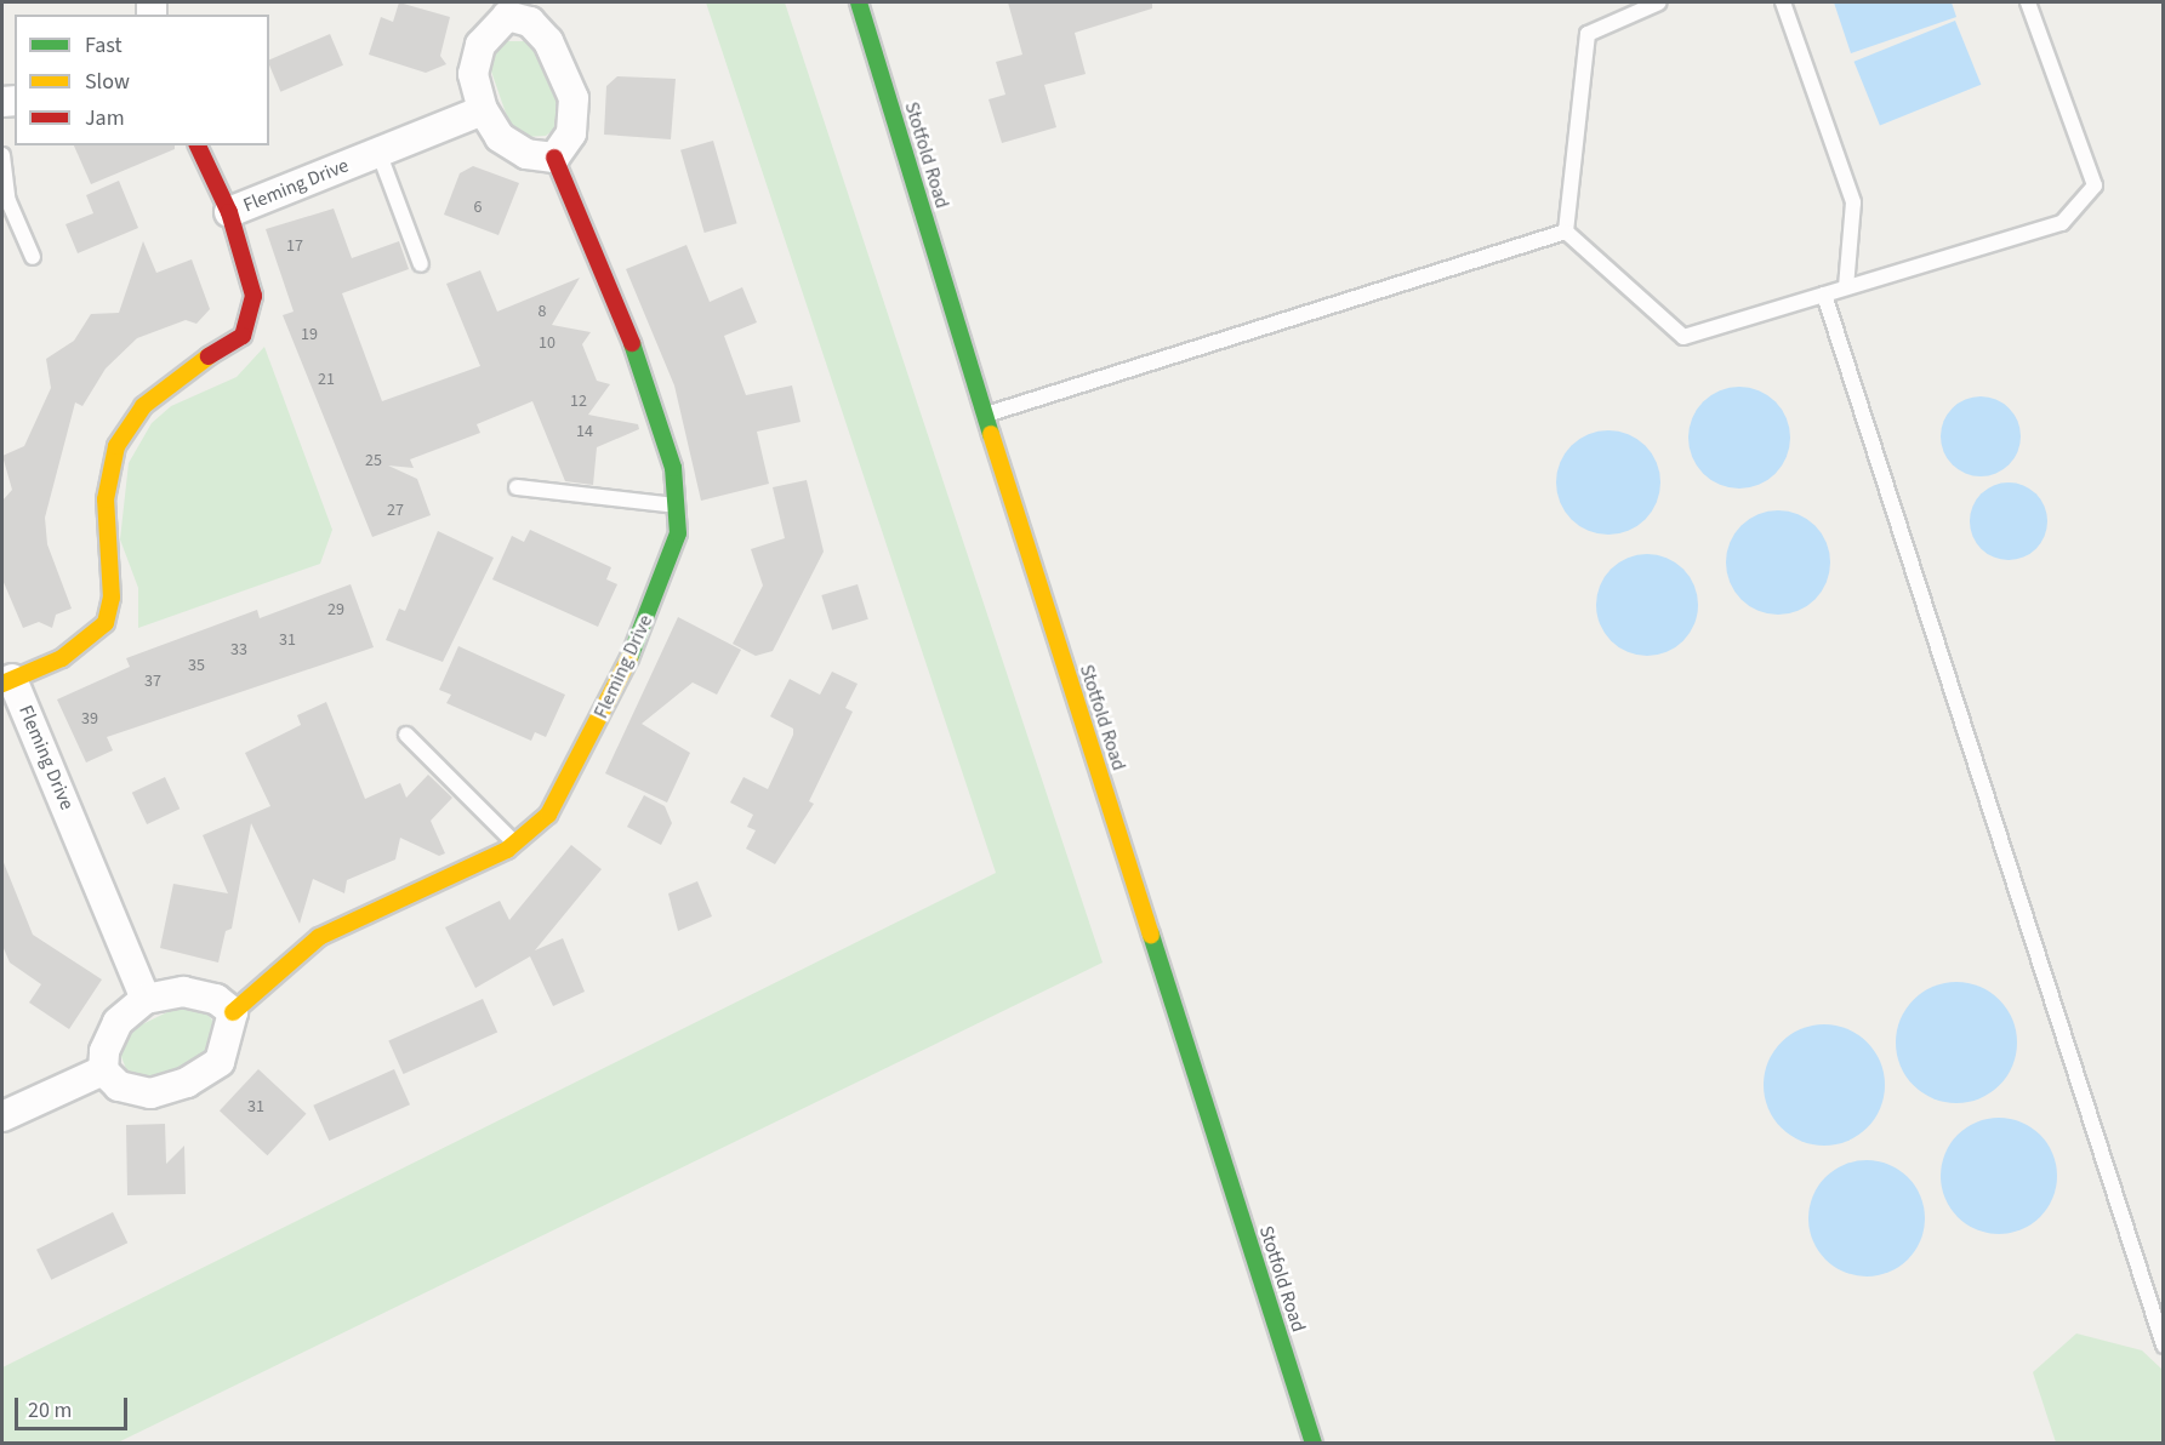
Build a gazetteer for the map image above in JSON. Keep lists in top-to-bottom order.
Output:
{
  "streets": {
    "street": ["Stotfold Road", "Fleming Drive"]
  },
  "house_numbers": [
    "6",
    "17",
    "8",
    "19",
    "10",
    "21",
    "12",
    "14",
    "25",
    "27",
    "29",
    "31",
    "33",
    "35",
    "37",
    "39",
    "31"
  ],
  "legend": ["Fast", "Slow", "Jam"],
  "scale_bar": "20 m"
}
